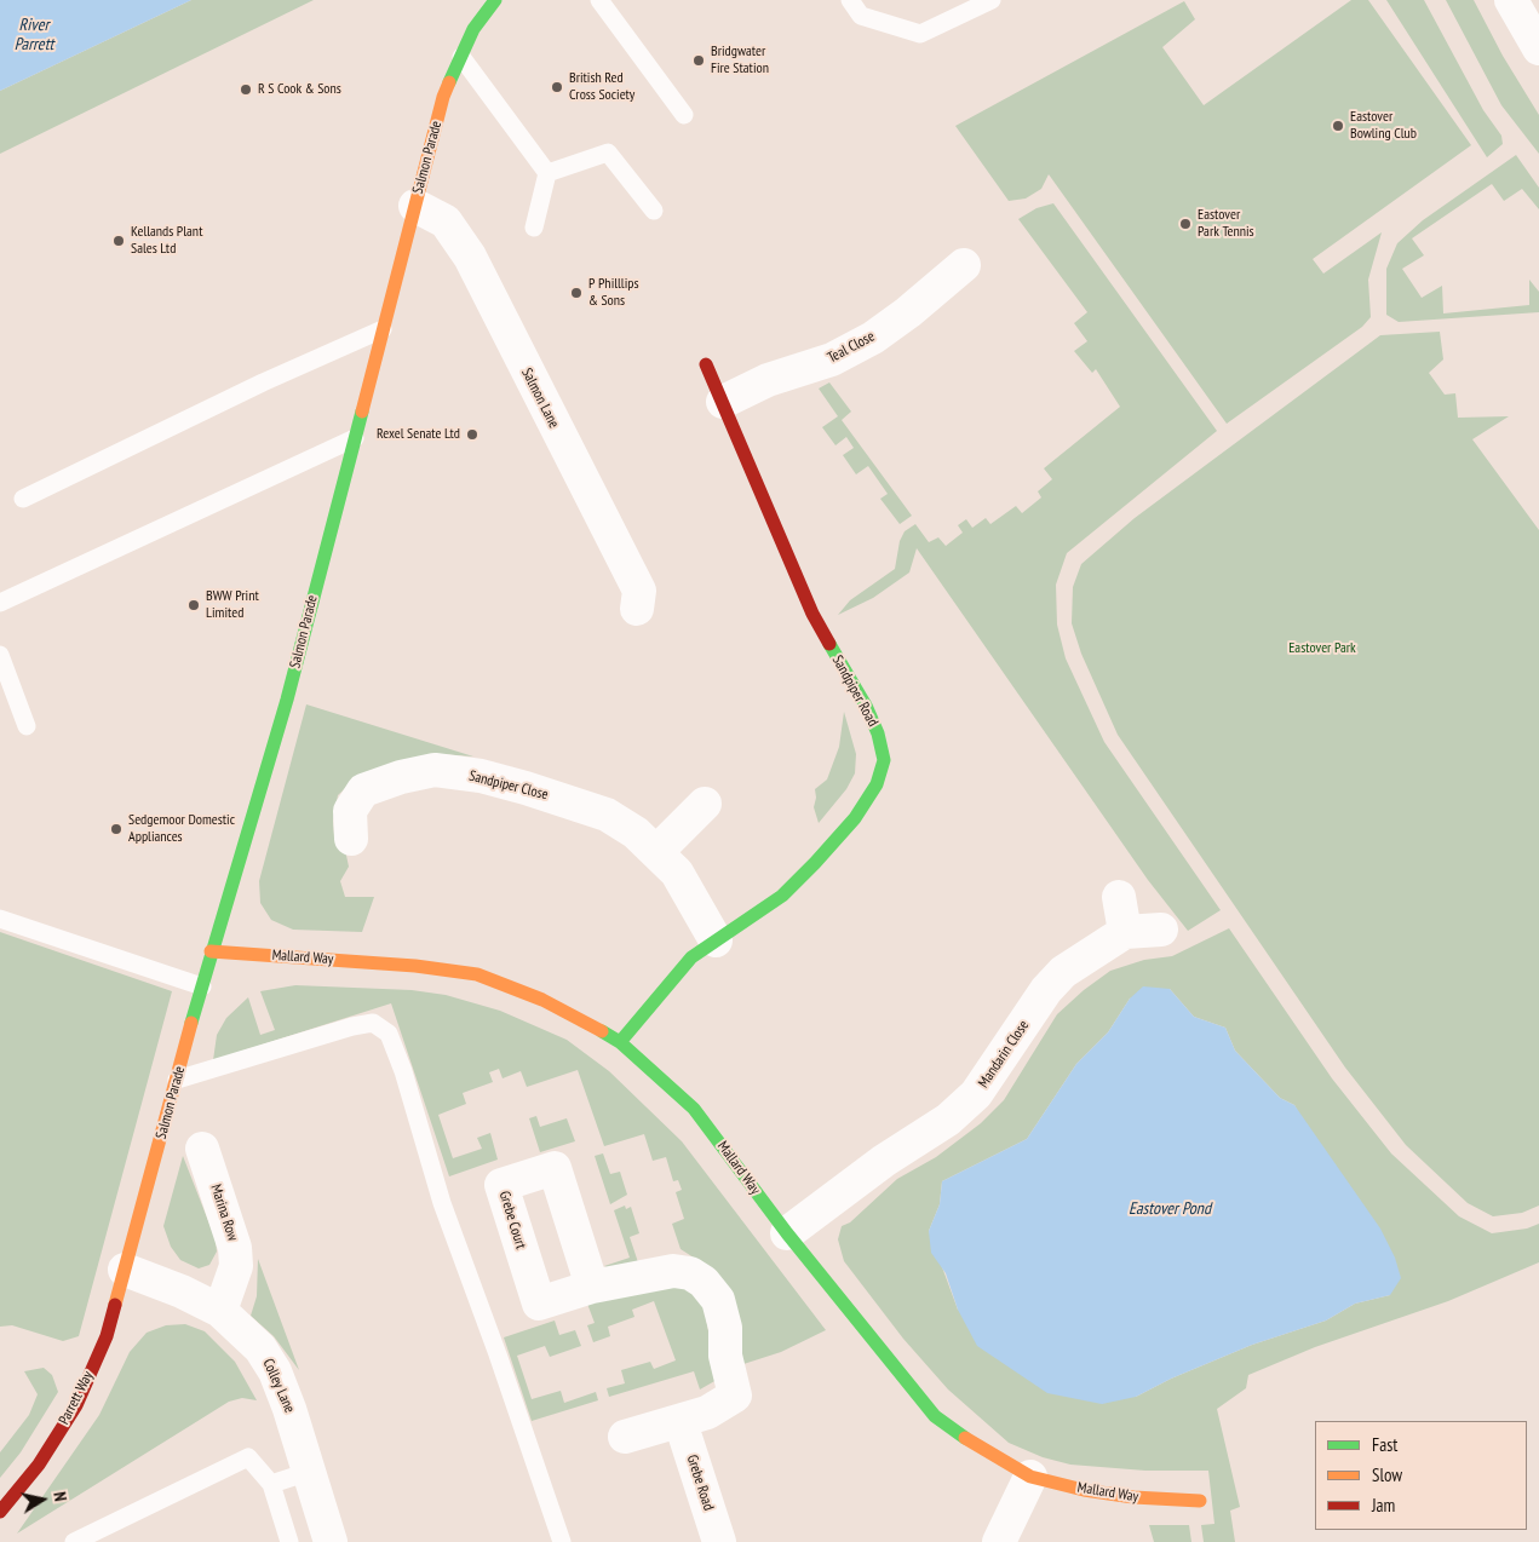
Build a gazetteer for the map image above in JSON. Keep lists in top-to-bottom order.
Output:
{
  "streets": {
    "street": [
      "Salmon Parade",
      "Teal Close",
      "Salmon Lane",
      "Sandpiper Road",
      "Sandpiper Close",
      "Mallard Way",
      "Mandarin Close",
      "Marina Row",
      "Colley Lane",
      "Parrett Way",
      "Grebe Road"
    ]
  },
  "crossings": [
    ["Salmon Parade", "Salmon Lane"],
    ["Salmon Parade", "Mallard Way"],
    ["Salmon Parade", "Colley Lane"],
    ["Salmon Parade", "Parrett Way"],
    ["Teal Close", "Sandpiper Road"],
    ["Sandpiper Road", "Sandpiper Close"],
    ["Sandpiper Road", "Mallard Way"],
    ["Mallard Way", "Mandarin Close"],
    ["Marina Row", "Colley Lane"],
    ["Colley Lane", "Parrett Way"]
  ],
  "water": ["River Parrett", "Eastover Pond"],
  "parks": ["Eastover Park"],
  "places": [
    "Bridgwater Fire Station",
    "British Red Cross Society",
    "R S Cook & Sons",
    "Eastover Bowling Club",
    "Eastover Park Tennis",
    "Kellands Plant Sales Ltd",
    "P Philllips & Sons",
    "Rexel Senate Ltd",
    "BWW Print Limited",
    "Sedgemoor Domestic Appliances"
  ],
  "legend": ["Fast", "Slow", "Jam"],
  "north": "right"
}
